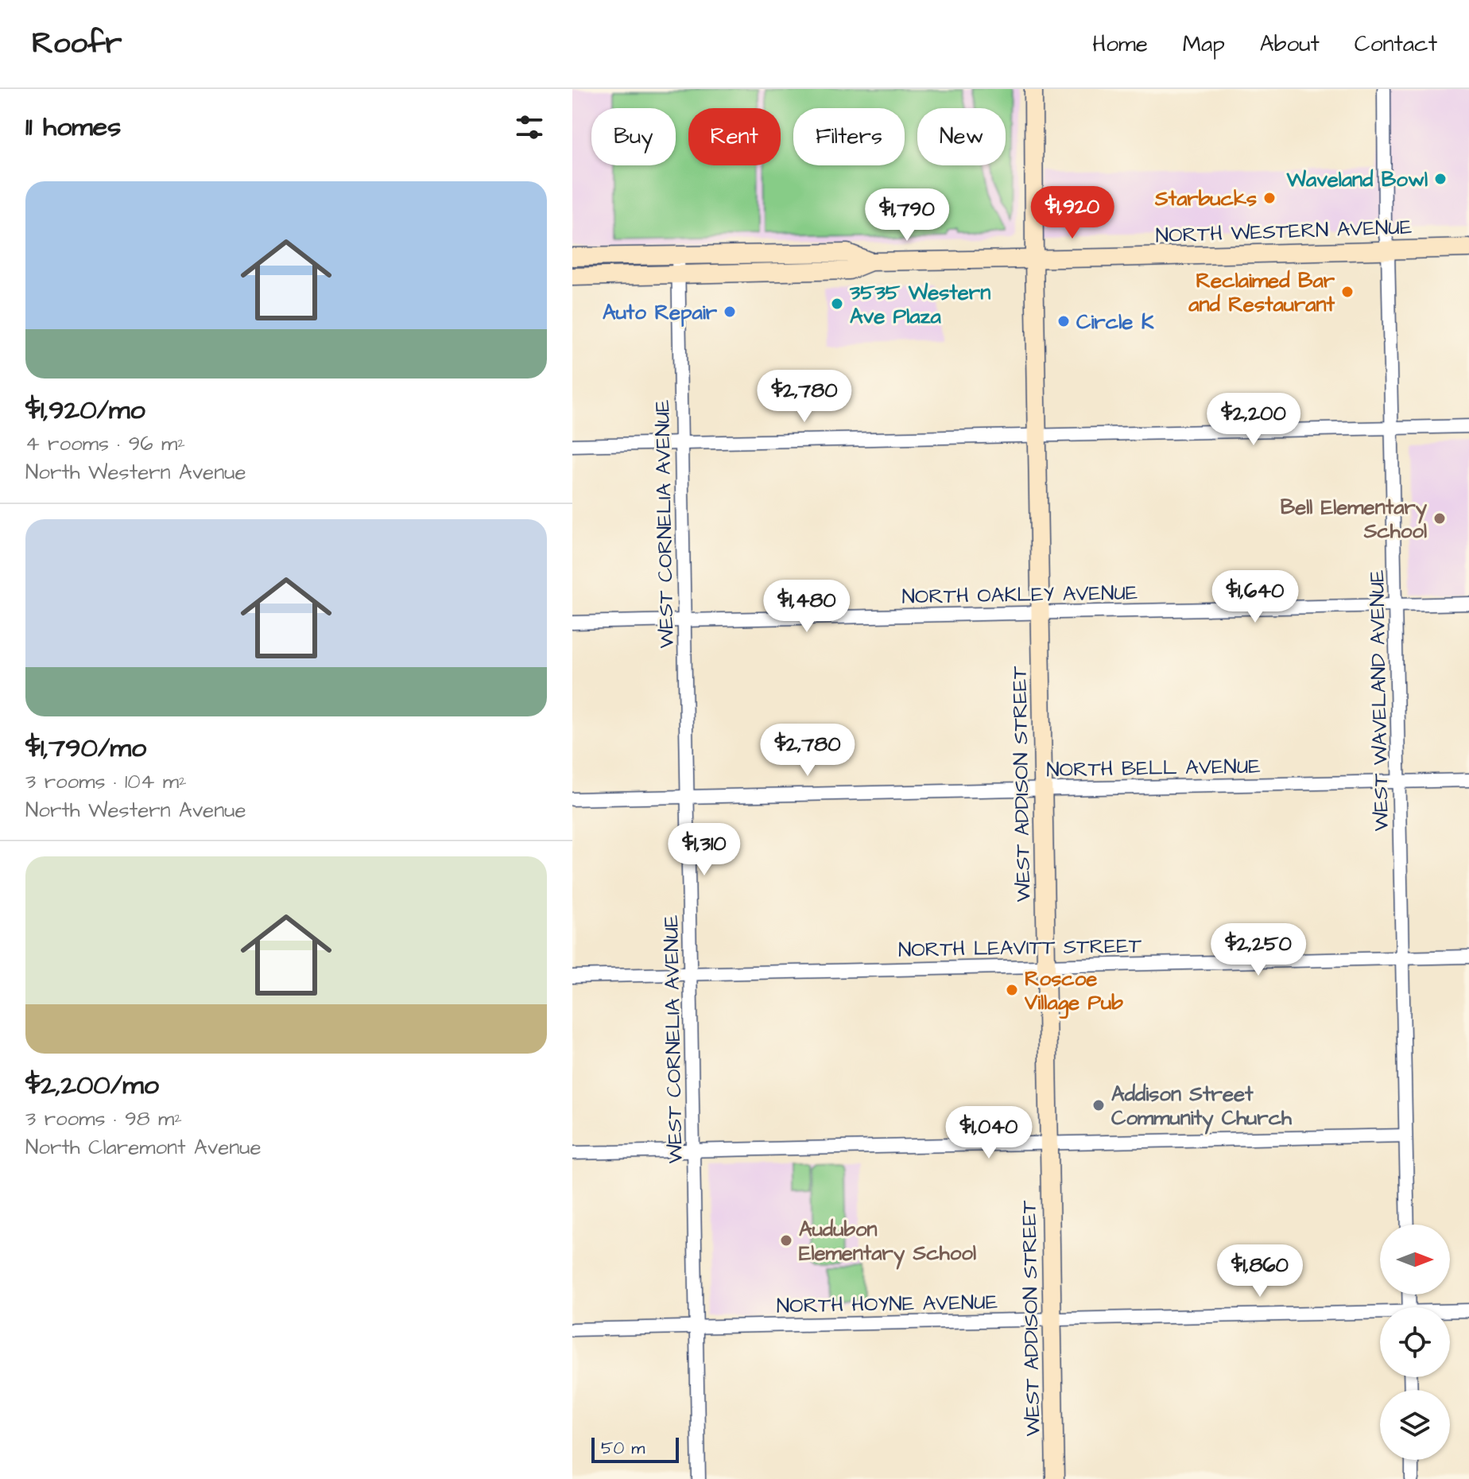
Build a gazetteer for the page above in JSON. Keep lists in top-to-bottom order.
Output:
{
  "streets": {
    "main road": ["NORTH WESTERN AVENUE", "WEST ADDISON STREET"],
    "street": [
      "WEST CORNELIA AVENUE",
      "NORTH OAKLEY AVENUE",
      "WEST WAVELAND AVENUE",
      "NORTH BELL AVENUE",
      "NORTH LEAVITT STREET",
      "NORTH HOYNE AVENUE"
    ]
  },
  "crossings": [
    ["NORTH WESTERN AVENUE", "WEST CORNELIA AVENUE"],
    ["NORTH WESTERN AVENUE", "WEST WAVELAND AVENUE"],
    ["NORTH WESTERN AVENUE", "WEST ADDISON STREET"],
    ["WEST CORNELIA AVENUE", "NORTH OAKLEY AVENUE"],
    ["WEST CORNELIA AVENUE", "NORTH BELL AVENUE"],
    ["WEST CORNELIA AVENUE", "NORTH LEAVITT STREET"],
    ["WEST CORNELIA AVENUE", "NORTH HOYNE AVENUE"],
    ["NORTH OAKLEY AVENUE", "WEST WAVELAND AVENUE"],
    ["NORTH OAKLEY AVENUE", "WEST ADDISON STREET"],
    ["WEST WAVELAND AVENUE", "NORTH BELL AVENUE"],
    ["WEST WAVELAND AVENUE", "NORTH LEAVITT STREET"],
    ["NORTH BELL AVENUE", "WEST ADDISON STREET"],
    ["WEST ADDISON STREET", "NORTH LEAVITT STREET"],
    ["WEST ADDISON STREET", "NORTH HOYNE AVENUE"]
  ],
  "places": [
    "Waveland Bowl",
    "Starbucks",
    "Reclaimed Bar and Restaurant",
    "3535 Western Ave Plaza",
    "Auto Repair",
    "Circle K",
    "Bell Elementary School",
    "Roscoe Village Pub",
    "Addison Street Community Church",
    "Audubon Elementary School"
  ],
  "scale_bar": "50 m",
  "north": "right",
  "page": {
    "header": "Roofr",
    "nav": [
      "Home",
      "Map",
      "About",
      "Contact"
    ],
    "heading": "11 homes",
    "chip": [
      "Buy",
      "Rent",
      "Filters",
      "New"
    ],
    "list": [
      {
        "name": "$1,920/mo",
        "note": "4 rooms · 96 m² · North Western Avenue"
      },
      {
        "name": "$1,790/mo",
        "note": "3 rooms · 104 m² · North Western Avenue"
      },
      {
        "name": "$2,200/mo",
        "note": "3 rooms · 98 m² · North Claremont Avenue"
      }
    ],
    "price": [
      "$1,920",
      "$1,790",
      "$2,780",
      "$2,200",
      "$1,640",
      "$1,480",
      "$2,780",
      "$1,310",
      "$2,250",
      "$1,040",
      "$1,860"
    ],
    "scale": "50 m"
  }
}
